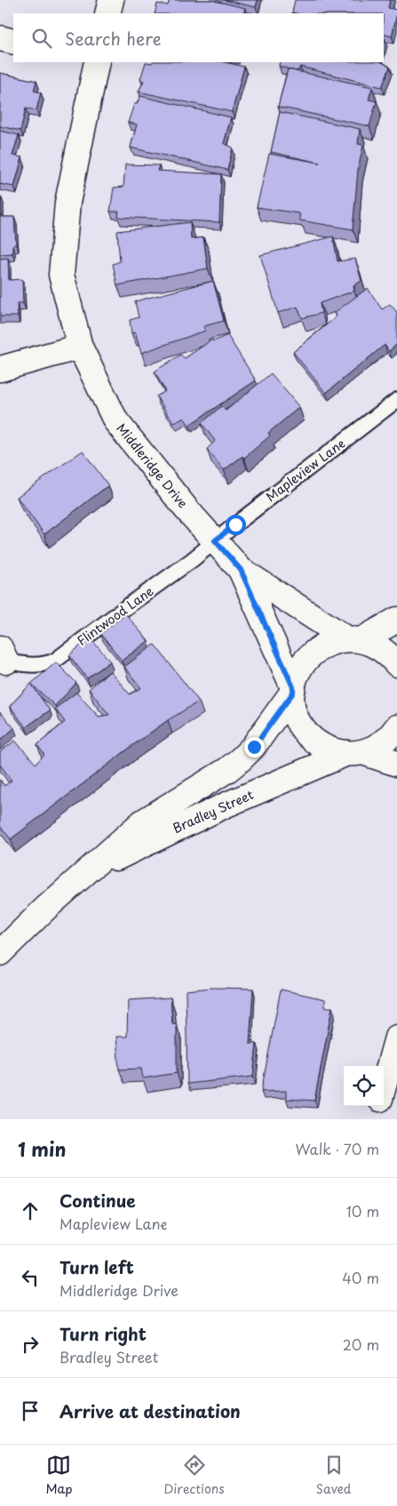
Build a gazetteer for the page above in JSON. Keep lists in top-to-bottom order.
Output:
{
  "streets": {
    "street": ["Middleridge Drive", "Bradley Street"],
    "lane": ["Mapleview Lane", "Flintwood Lane"]
  },
  "crossings": [
    ["Middleridge Drive", "Mapleview Lane"],
    ["Middleridge Drive", "Flintwood Lane"],
    ["Middleridge Drive", "Bradley Street"],
    ["Mapleview Lane", "Flintwood Lane"]
  ],
  "page": {
    "search": "Search here",
    "heading": ["1 min", "Walk · 70 m"],
    "list": [
      ["Continue", "Mapleview Lane", "10 m"],
      ["Turn left", "Middleridge Drive", "40 m"],
      ["Turn right", "Bradley Street", "20 m"],
      "Arrive at destination"
    ],
    "nav": ["Map", "Directions", "Saved"]
  }
}
